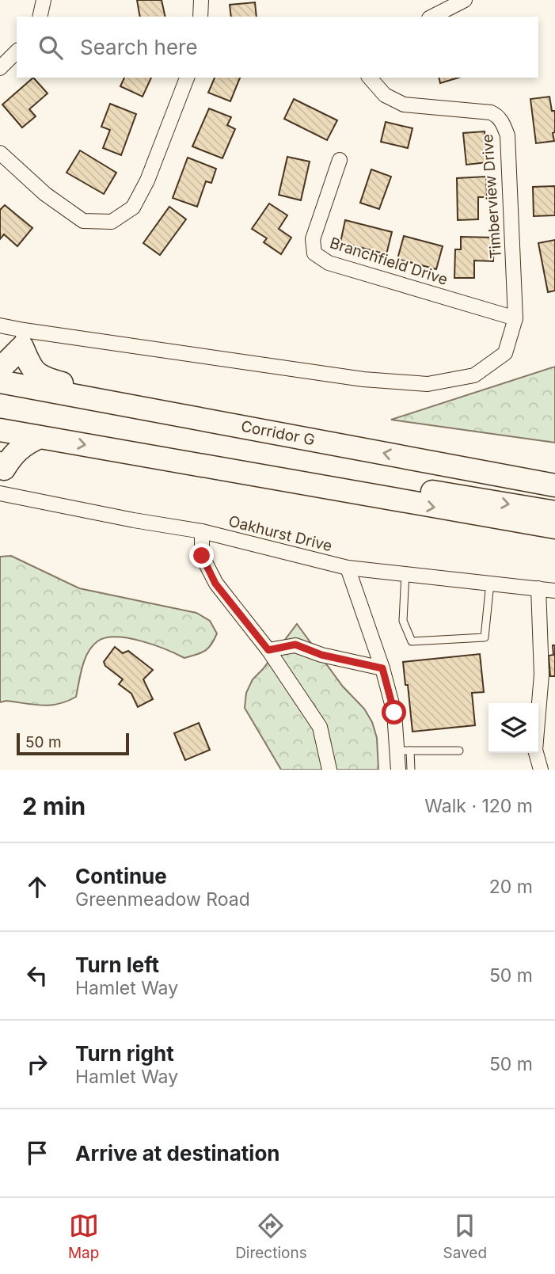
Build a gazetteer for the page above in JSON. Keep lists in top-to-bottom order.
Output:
{
  "streets": {
    "highway": ["Corridor G"],
    "street": ["Timberview Drive", "Branchfield Drive", "Oakhurst Drive"]
  },
  "crossings": [
    ["Timberview Drive", "Branchfield Drive"]
  ],
  "scale_bar": "50 m",
  "page": {
    "search": "Search here",
    "scale": "50 m",
    "heading": ["2 min", "Walk · 120 m"],
    "list": [
      ["Continue", "Greenmeadow Road", "20 m"],
      ["Turn left", "Hamlet Way", "50 m"],
      ["Turn right", "Hamlet Way", "50 m"],
      "Arrive at destination"
    ],
    "nav": ["Map", "Directions", "Saved"]
  }
}
